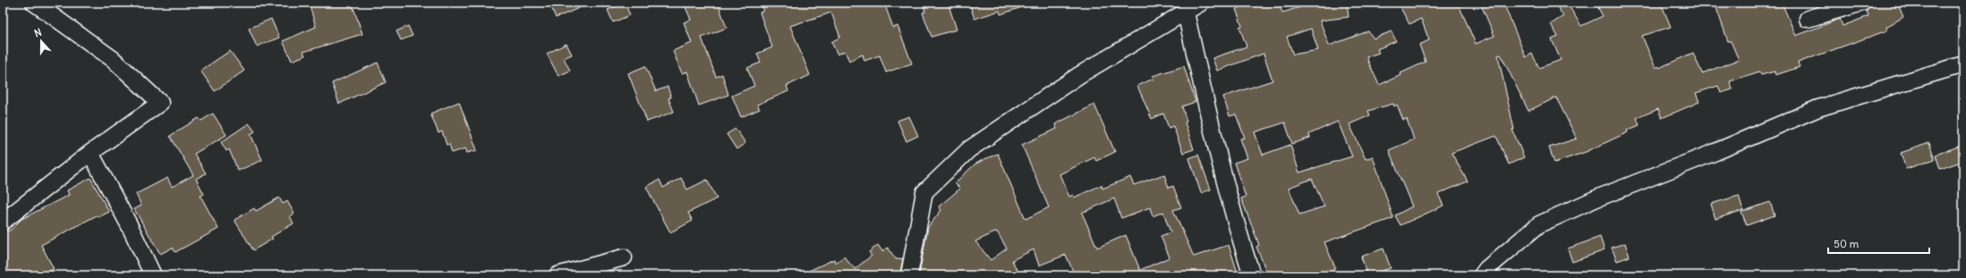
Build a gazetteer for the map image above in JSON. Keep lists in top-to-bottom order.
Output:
{
  "scale_bar": "50 m",
  "north": "top"
}
